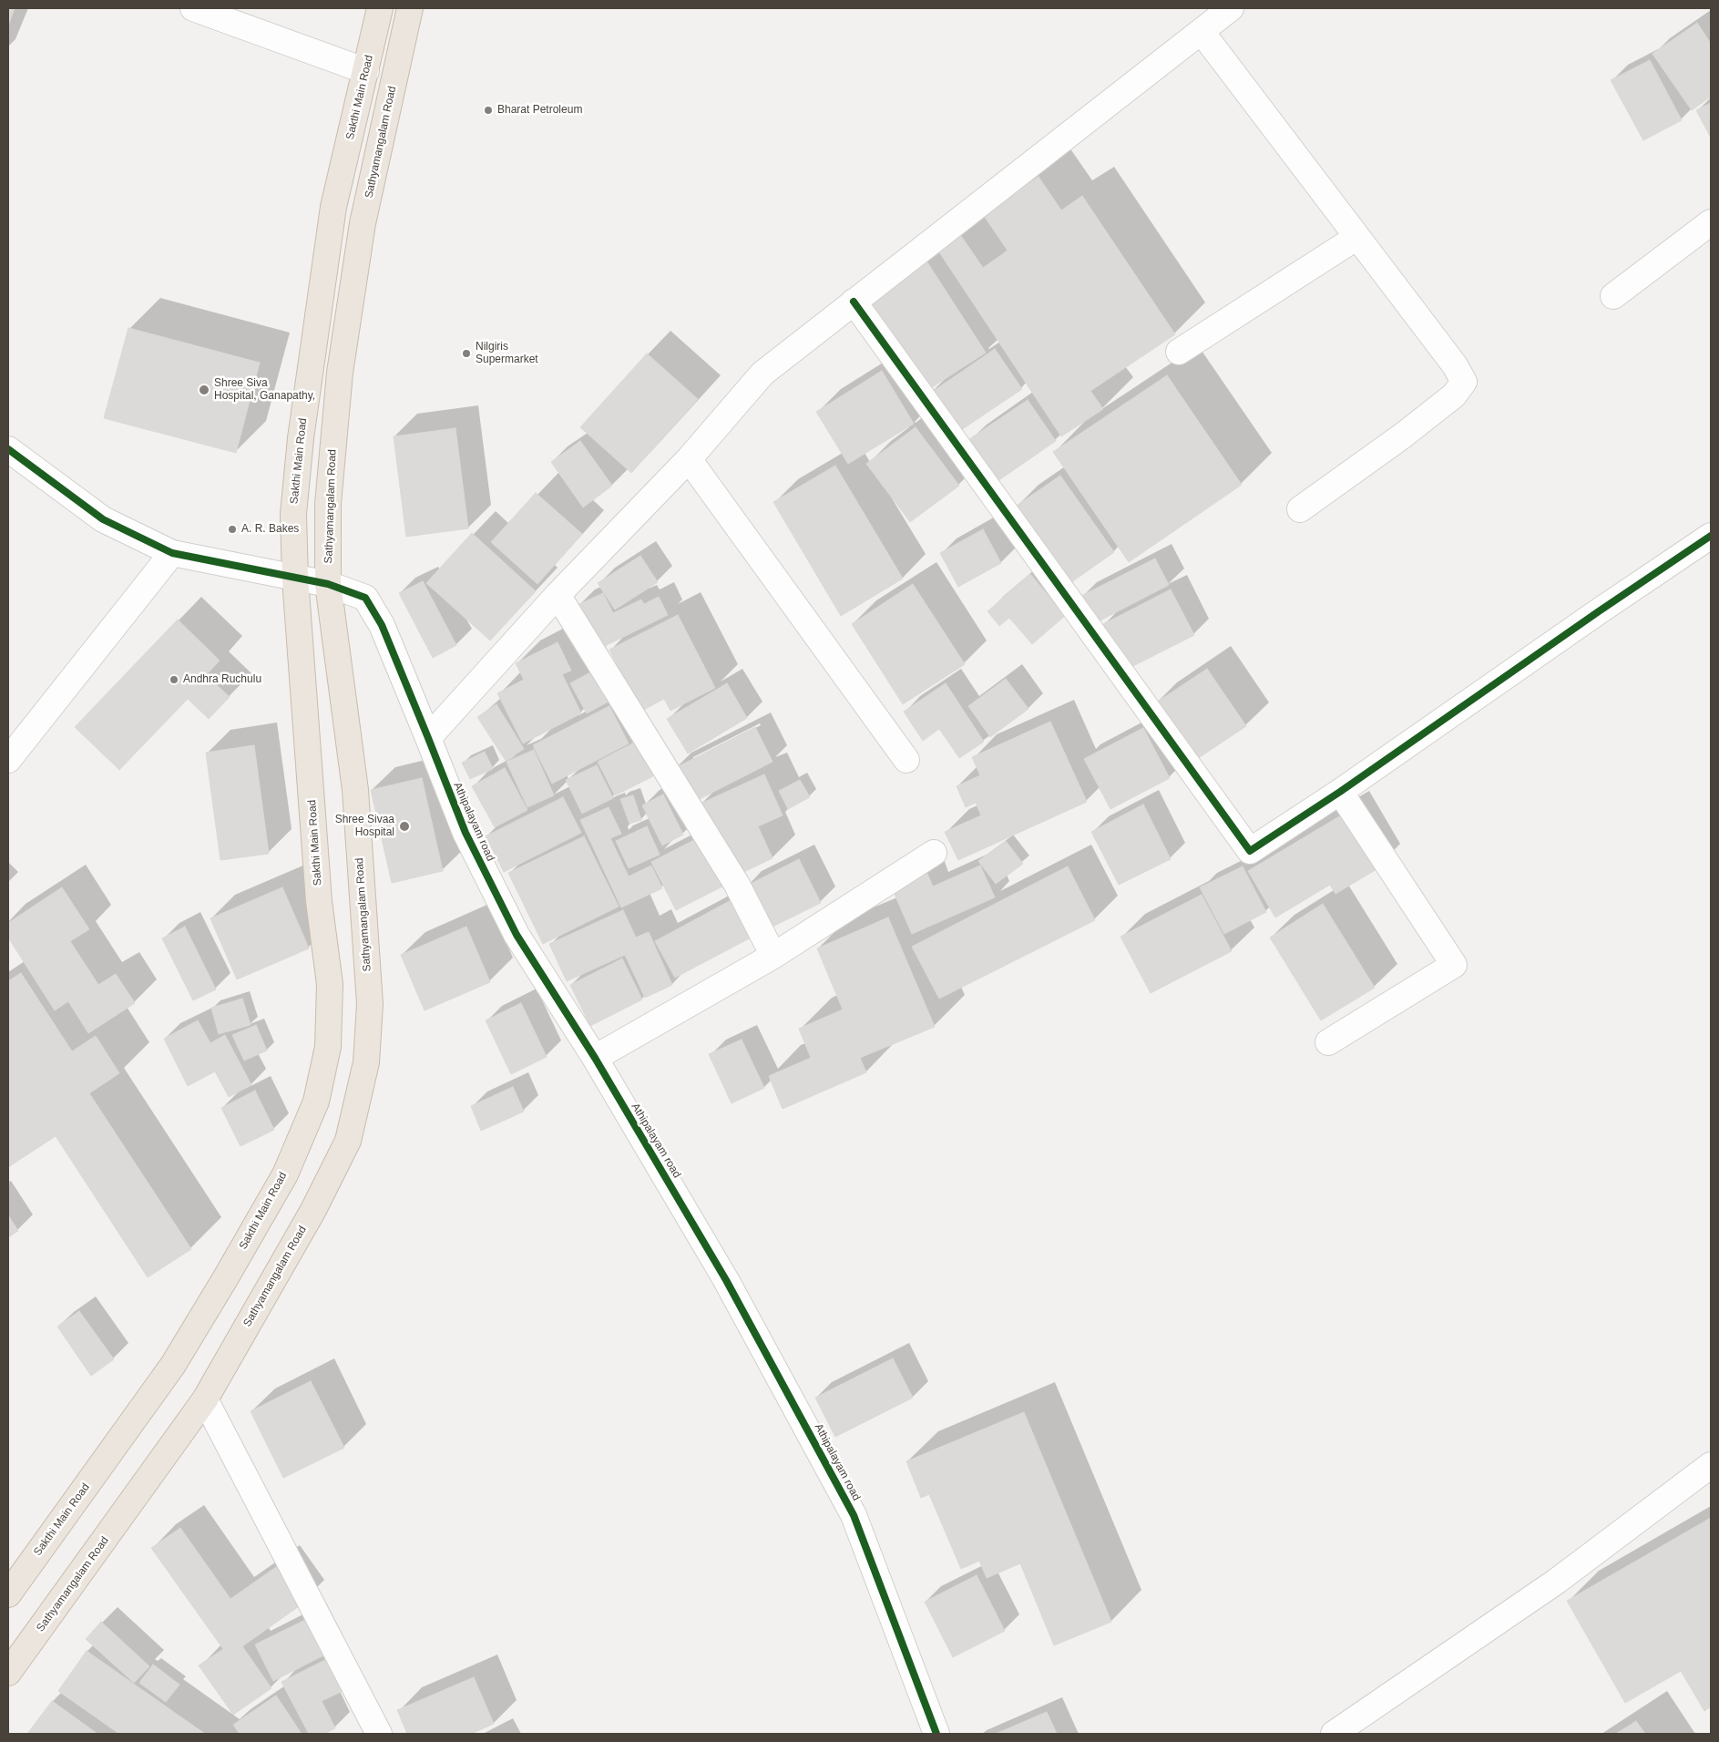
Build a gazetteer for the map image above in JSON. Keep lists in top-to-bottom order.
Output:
{
  "streets": {
    "highway": ["Sakthi Main Road", "Sathyamangalam Road"],
    "street": ["Athipalayam road"]
  },
  "crossings": [
    ["Sakthi Main Road", "Athipalayam road"],
    ["Sathyamangalam Road", "Athipalayam road"]
  ],
  "places": [
    "Bharat Petroleum",
    "Nilgiris Supermarket",
    "Shree Siva Hospital, Ganapathy,",
    "A. R. Bakes",
    "Andhra Ruchulu",
    "Shree Sivaa Hospital"
  ]
}
